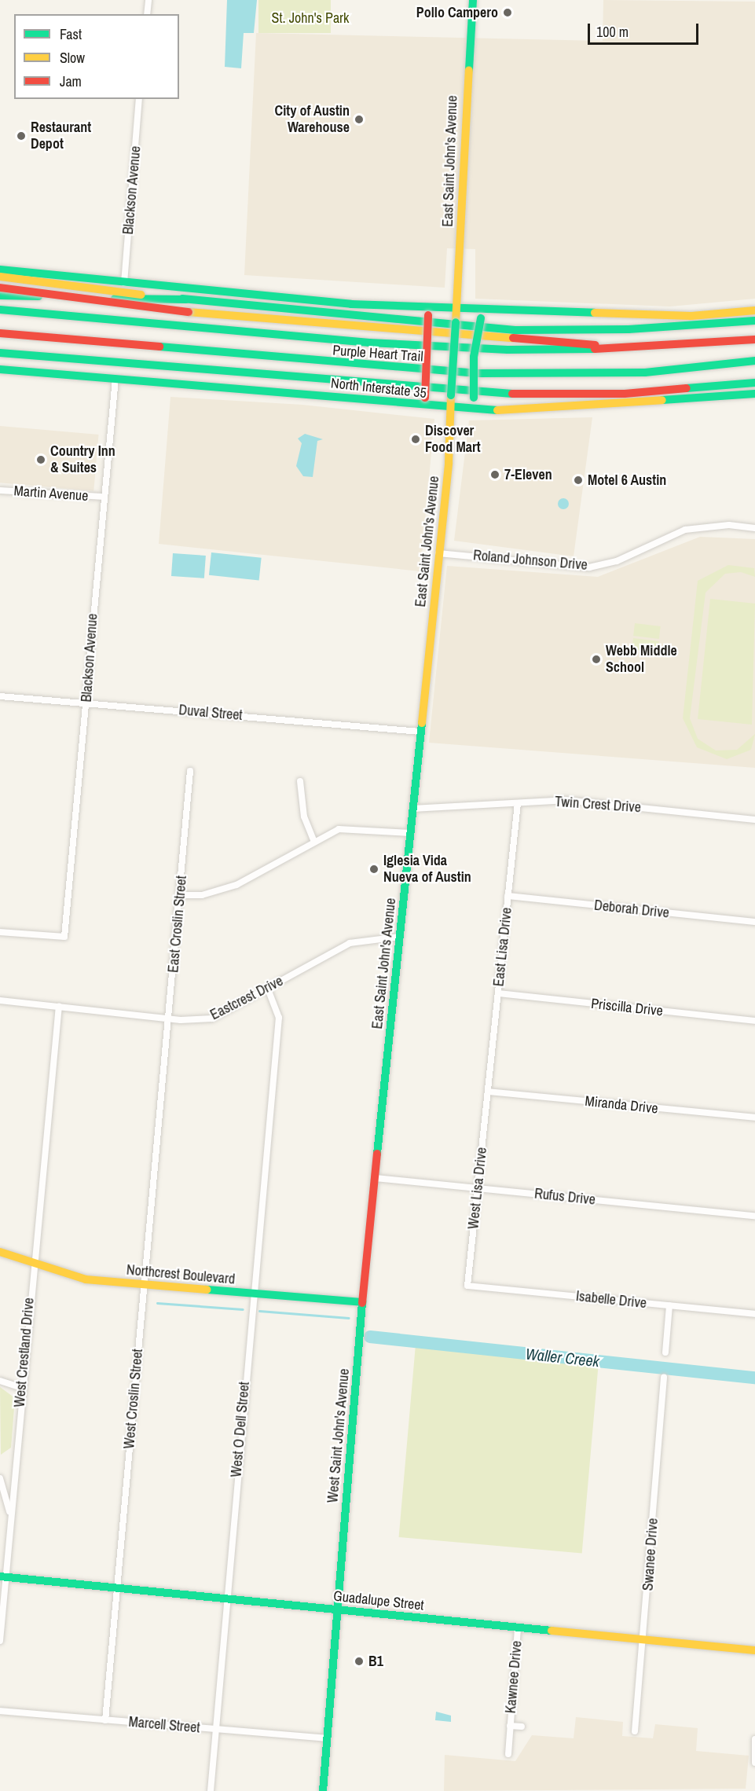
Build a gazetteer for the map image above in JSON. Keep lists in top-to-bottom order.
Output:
{
  "streets": {
    "main road": [
      "East Saint John's Avenue",
      "Purple Heart Trail",
      "North Interstate 35",
      "Northcrest Boulevard",
      "West Saint John's Avenue",
      "Guadalupe Street"
    ],
    "street": [
      "Blackson Avenue",
      "Martin Avenue",
      "Roland Johnson Drive",
      "Duval Street",
      "Twin Crest Drive",
      "Deborah Drive",
      "East Croslin Street",
      "East Lisa Drive",
      "Eastcrest Drive",
      "Priscilla Drive",
      "Miranda Drive",
      "West Lisa Drive",
      "Rufus Drive",
      "Isabelle Drive",
      "West Crestland Drive",
      "West Croslin Street",
      "West O Dell Street",
      "Swanee Drive",
      "Kawnee Drive",
      "Marcell Street"
    ]
  },
  "crossings": [
    ["East Saint John's Avenue", "North Interstate 35"],
    ["East Saint John's Avenue", "Roland Johnson Drive"],
    ["East Saint John's Avenue", "Duval Street"],
    ["East Saint John's Avenue", "Twin Crest Drive"],
    ["East Saint John's Avenue", "Eastcrest Drive"],
    ["East Saint John's Avenue", "West Saint John's Avenue"],
    ["Blackson Avenue", "North Interstate 35"],
    ["Blackson Avenue", "Martin Avenue"],
    ["Blackson Avenue", "Duval Street"],
    ["Twin Crest Drive", "East Lisa Drive"],
    ["Deborah Drive", "East Lisa Drive"],
    ["East Croslin Street", "Eastcrest Drive"],
    ["East Croslin Street", "West Croslin Street"],
    ["East Lisa Drive", "Priscilla Drive"],
    ["East Lisa Drive", "Miranda Drive"],
    ["East Lisa Drive", "West Lisa Drive"],
    ["Eastcrest Drive", "West Crestland Drive"],
    ["Eastcrest Drive", "West O Dell Street"],
    ["Miranda Drive", "West Lisa Drive"],
    ["West Lisa Drive", "Rufus Drive"],
    ["West Lisa Drive", "Isabelle Drive"],
    ["Rufus Drive", "West Saint John's Avenue"],
    ["Northcrest Boulevard", "West Crestland Drive"],
    ["Northcrest Boulevard", "West Croslin Street"],
    ["Northcrest Boulevard", "West O Dell Street"],
    ["Northcrest Boulevard", "West Saint John's Avenue"],
    ["West Crestland Drive", "Guadalupe Street"],
    ["West Croslin Street", "Guadalupe Street"],
    ["West Croslin Street", "Marcell Street"],
    ["West O Dell Street", "Guadalupe Street"],
    ["West O Dell Street", "Marcell Street"],
    ["West Saint John's Avenue", "Guadalupe Street"],
    ["West Saint John's Avenue", "Marcell Street"],
    ["Swanee Drive", "Guadalupe Street"],
    ["Guadalupe Street", "Kawnee Drive"]
  ],
  "water": ["Waller Creek"],
  "parks": ["St. John's Park"],
  "places": [
    "Pollo Campero",
    "City of Austin Warehouse",
    "Restaurant Depot",
    "Discover Food Mart",
    "Country Inn & Suites",
    "7-Eleven",
    "Motel 6 Austin",
    "Webb Middle School",
    "Iglesia Vida Nueva of Austin",
    "B1"
  ],
  "legend": ["Fast", "Slow", "Jam"],
  "scale_bar": "100 m"
}
